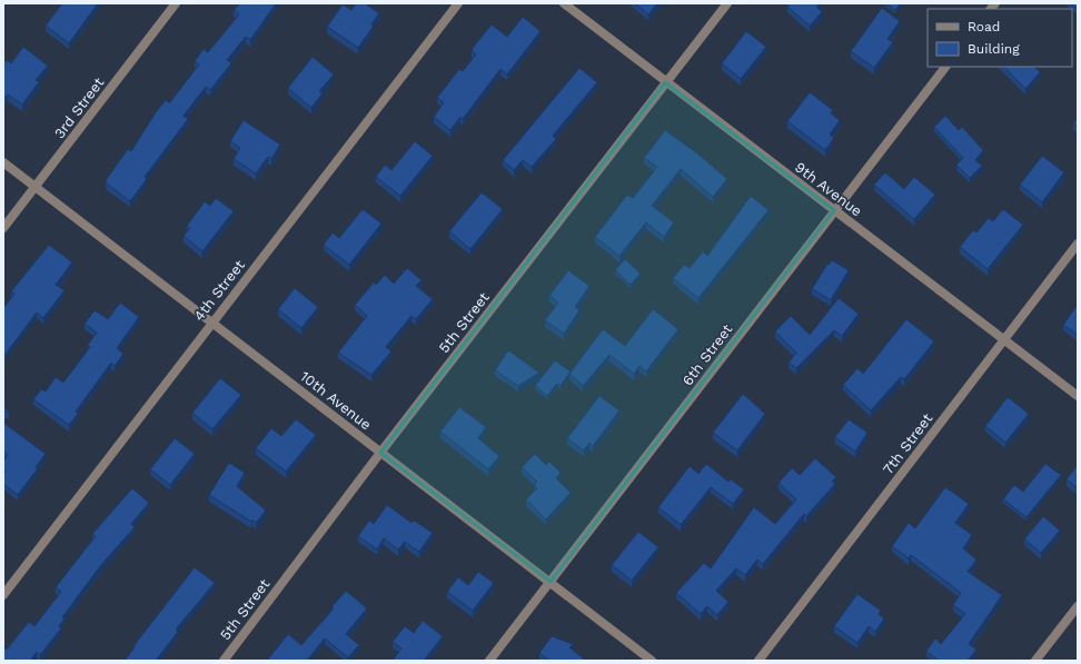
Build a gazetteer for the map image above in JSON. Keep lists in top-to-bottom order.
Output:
{
  "streets": {
    "street": [
      "3rd Street",
      "9th Avenue",
      "4th Street",
      "5th Street",
      "6th Street",
      "10th Avenue",
      "7th Street"
    ]
  },
  "crossings": [
    ["3rd Street", "10th Avenue"],
    ["9th Avenue", "5th Street"],
    ["9th Avenue", "6th Street"],
    ["9th Avenue", "7th Street"],
    ["4th Street", "10th Avenue"],
    ["5th Street", "10th Avenue"],
    ["6th Street", "10th Avenue"]
  ],
  "legend": ["Road", "Building"]
}
